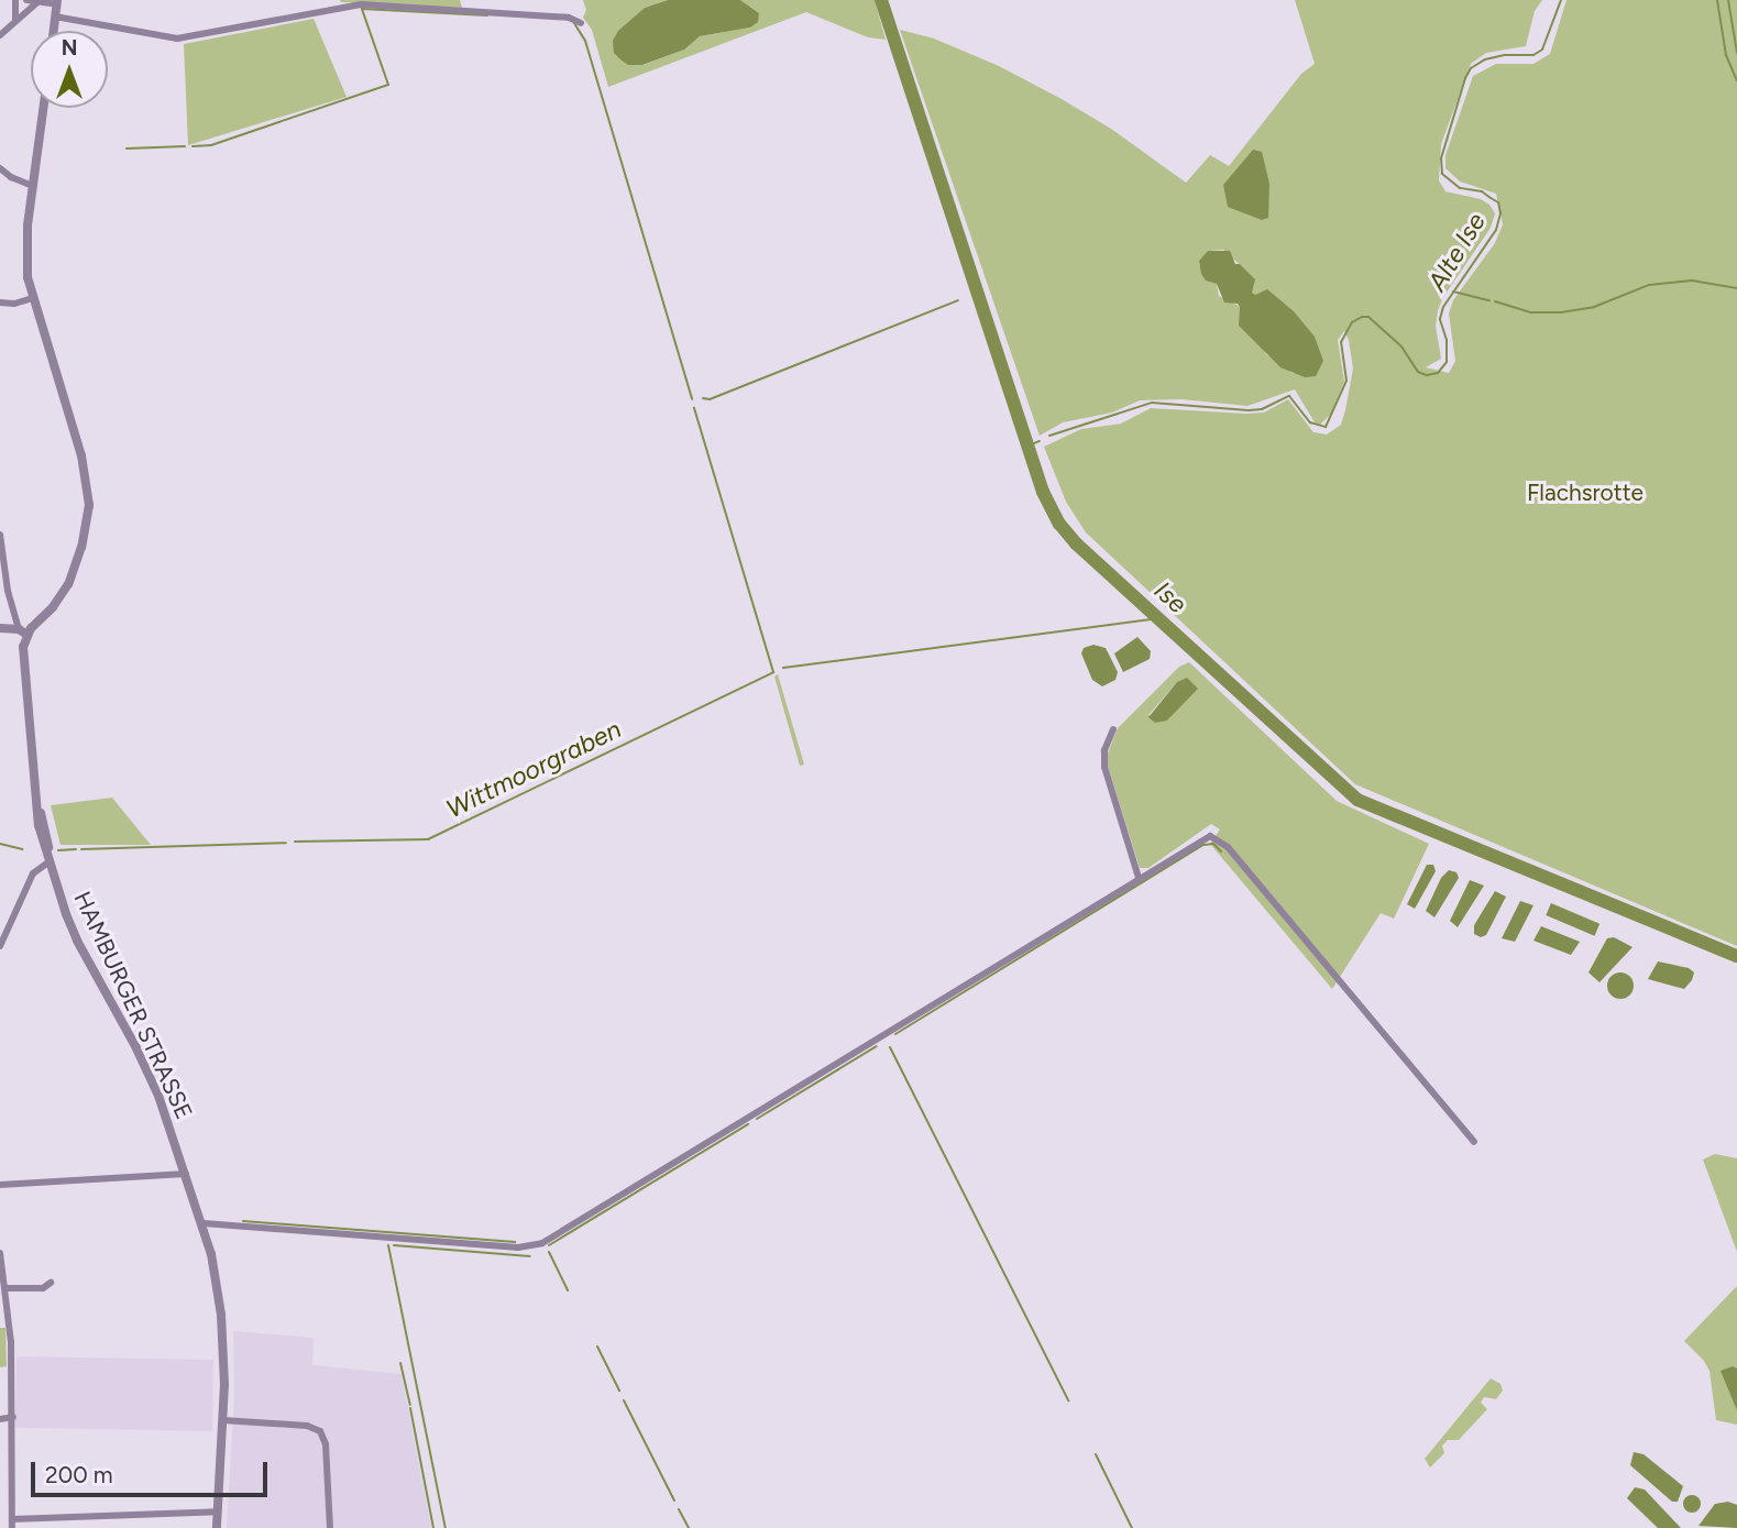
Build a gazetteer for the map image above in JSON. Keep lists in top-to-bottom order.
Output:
{
  "streets": {
    "street": ["HAMBURGER STRASSE"]
  },
  "water": ["Alte Ise", "Ise", "Wittmoorgraben"],
  "parks": ["Flachsrotte"],
  "scale_bar": "200 m",
  "north": "top"
}
